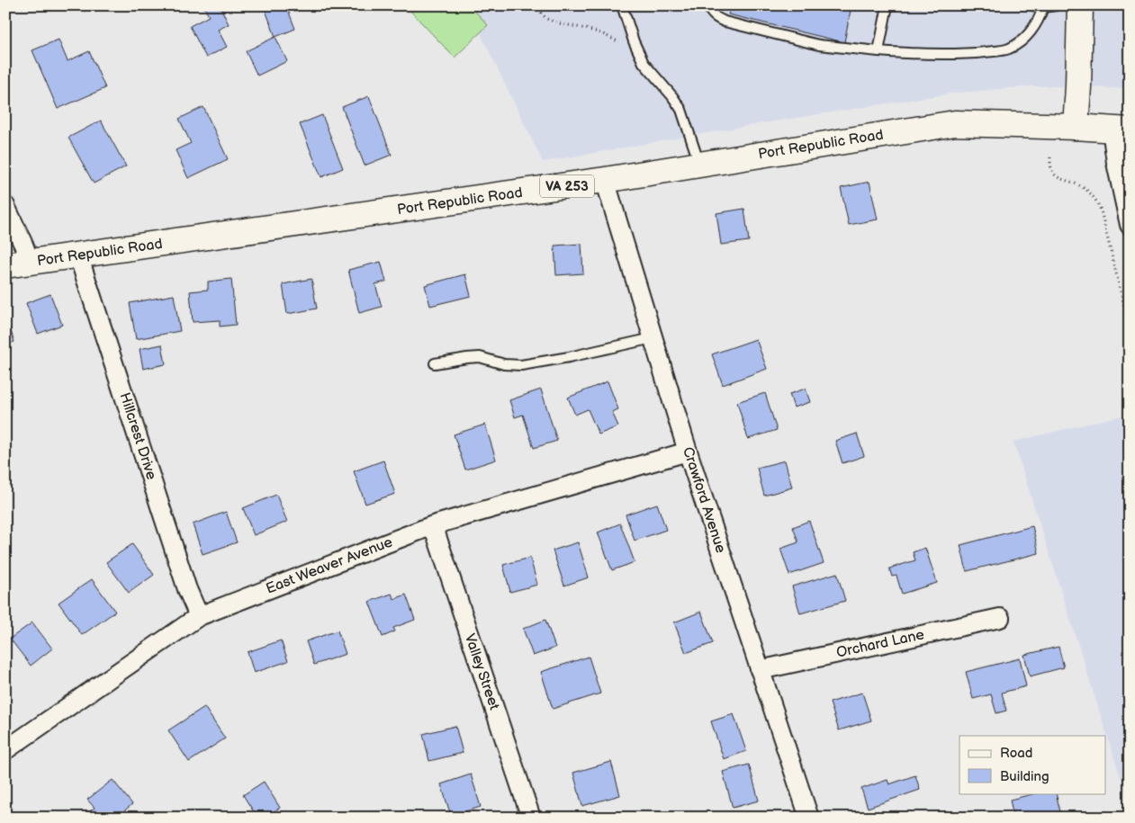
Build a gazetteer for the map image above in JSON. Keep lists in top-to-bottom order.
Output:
{
  "streets": {
    "main road": ["Port Republic Road", "VA 253"],
    "street": [
      "Hillcrest Drive",
      "Crawford Avenue",
      "East Weaver Avenue",
      "Orchard Lane",
      "Valley Street"
    ]
  },
  "crossings": [
    ["Port Republic Road", "Hillcrest Drive"],
    ["Port Republic Road", "Crawford Avenue"],
    ["Hillcrest Drive", "East Weaver Avenue"],
    ["Crawford Avenue", "East Weaver Avenue"],
    ["Crawford Avenue", "Orchard Lane"],
    ["East Weaver Avenue", "Valley Street"]
  ],
  "legend": ["Road", "Building"]
}
